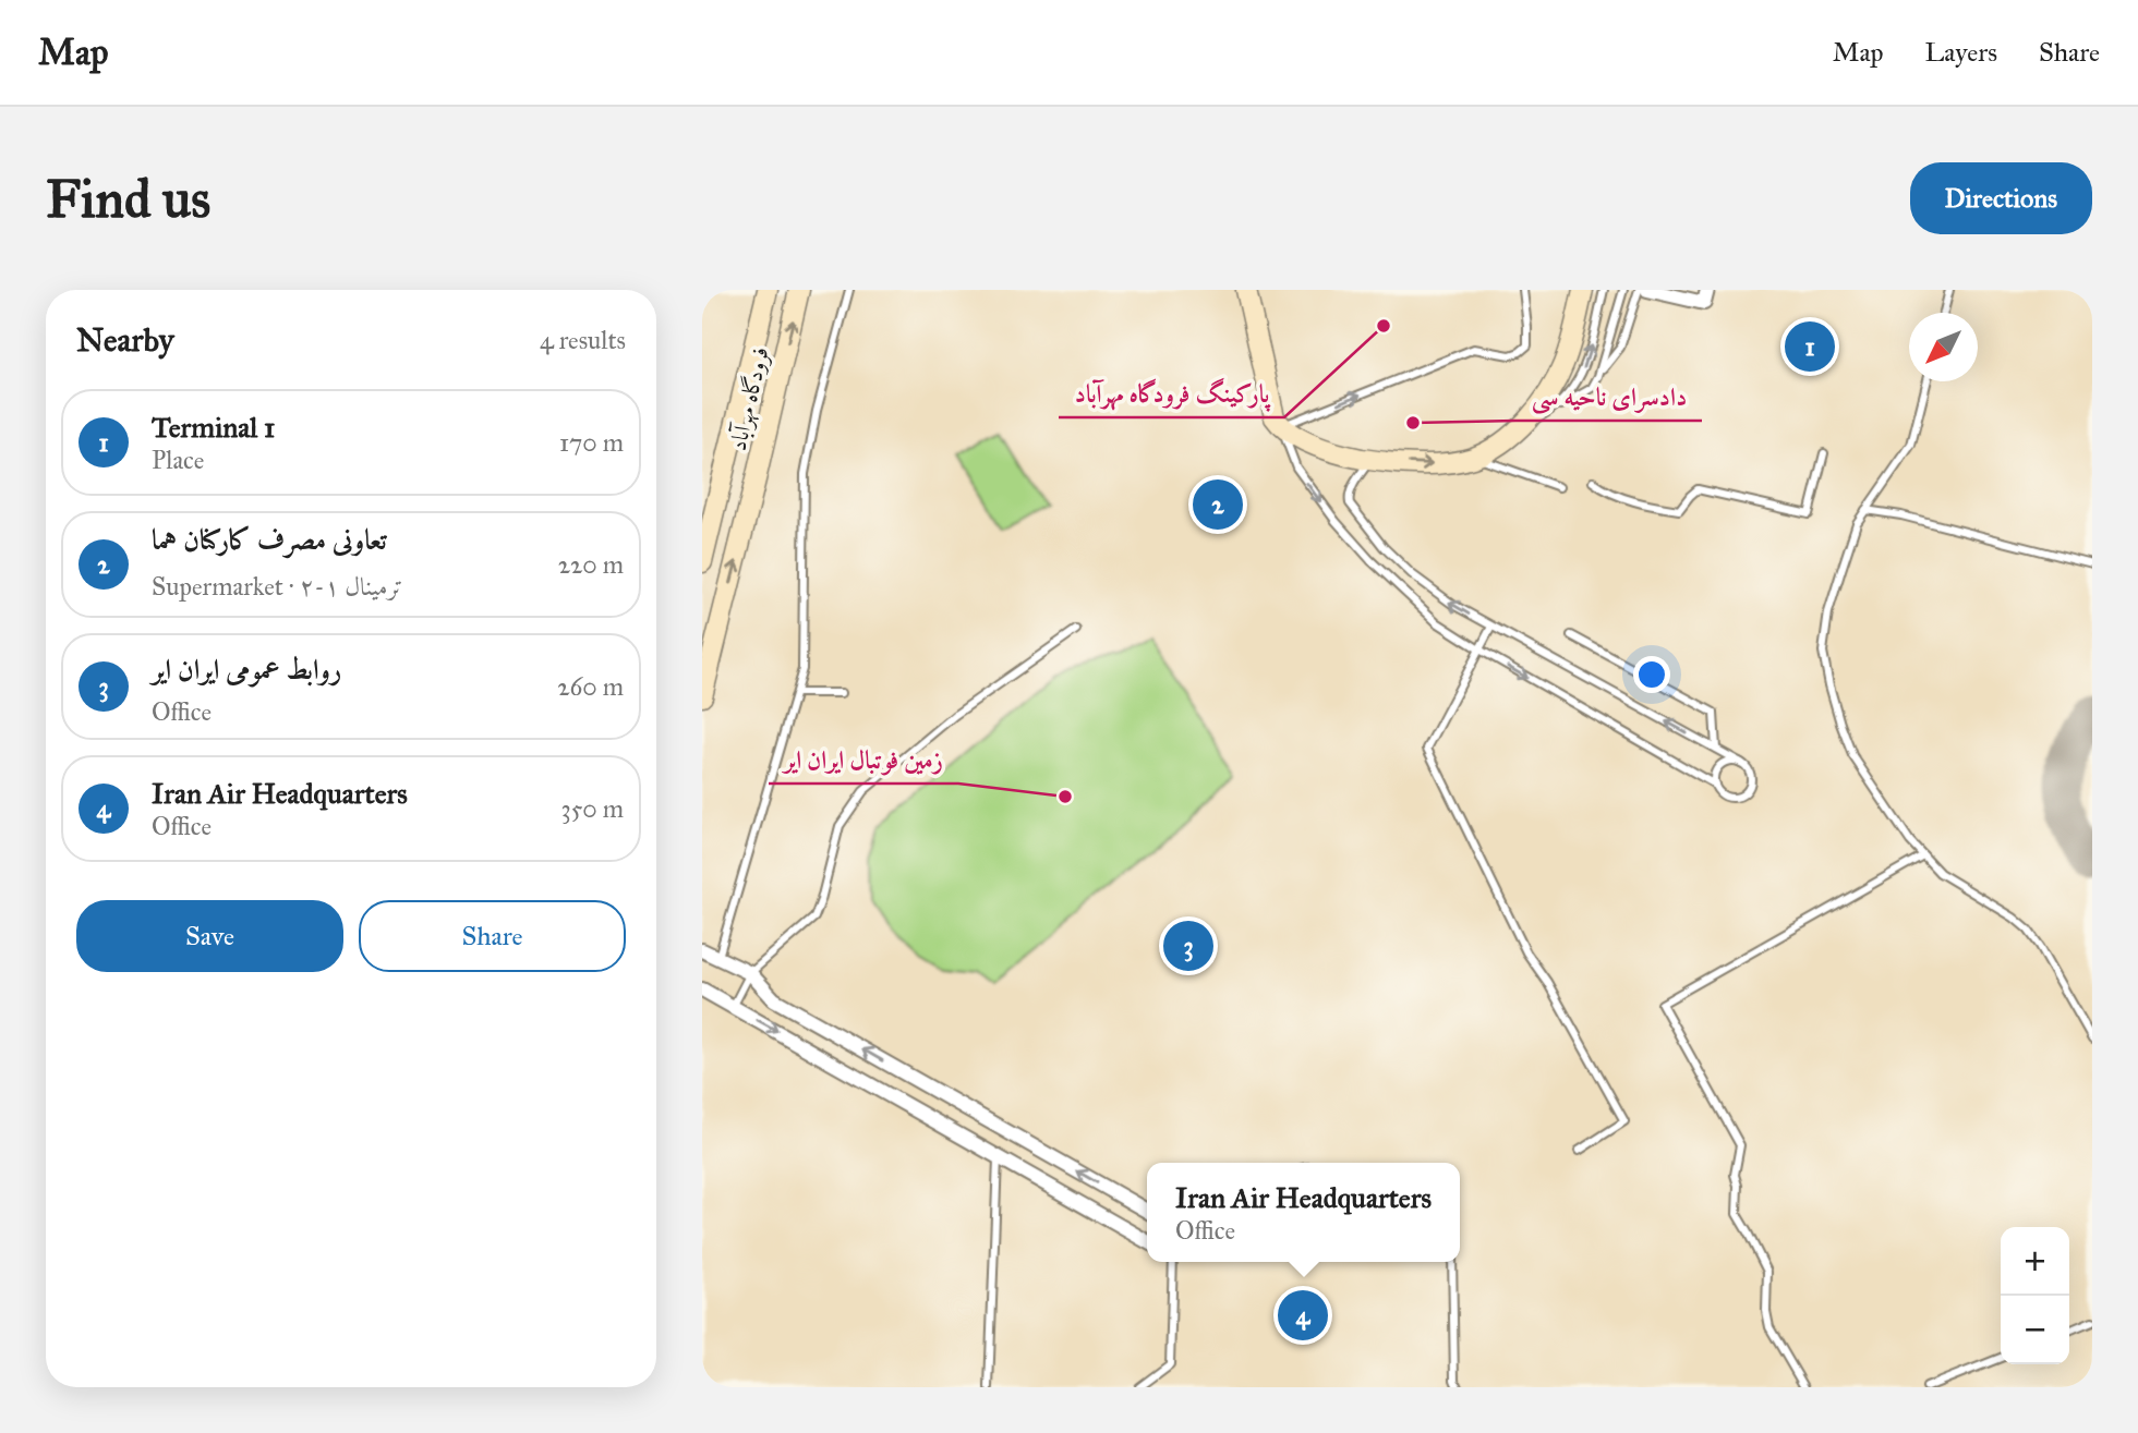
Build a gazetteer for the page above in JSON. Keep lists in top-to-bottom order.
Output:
{
  "streets": {
    "main road": ["فرودگاه مهرآباد"]
  },
  "places": ["پارکینگ فرودگاه مهرآباد", "دادسرای ناحیه سی", "زمین فوتبال ایران ایر"],
  "north": "bottom left",
  "page": {
    "header": "Map",
    "nav": ["Map", "Layers", "Share"],
    "buttons": [
      "Directions",
      ["Save", "Share"]
    ],
    "title": "Find us",
    "heading": ["Nearby", "4 results"],
    "pins": [
      "1",
      "2",
      "3",
      "4"
    ],
    "list": [
      {
        "mark": "1",
        "name": "Terminal 1",
        "note": "Place",
        "value": "170 m"
      },
      {
        "mark": "2",
        "name": "تعاونی مصرف کارکنان هما",
        "note": "Supermarket · ترمینال ۱-۲",
        "value": "220 m"
      },
      {
        "mark": "3",
        "name": "روابط عمومی ایران ایر",
        "note": "Office",
        "value": "260 m"
      },
      {
        "mark": "4",
        "name": "Iran Air Headquarters",
        "note": "Office",
        "value": "350 m"
      }
    ],
    "popup": ["Iran Air Headquarters", "Office"],
    "map_buttons": ["+", "−"]
  }
}
